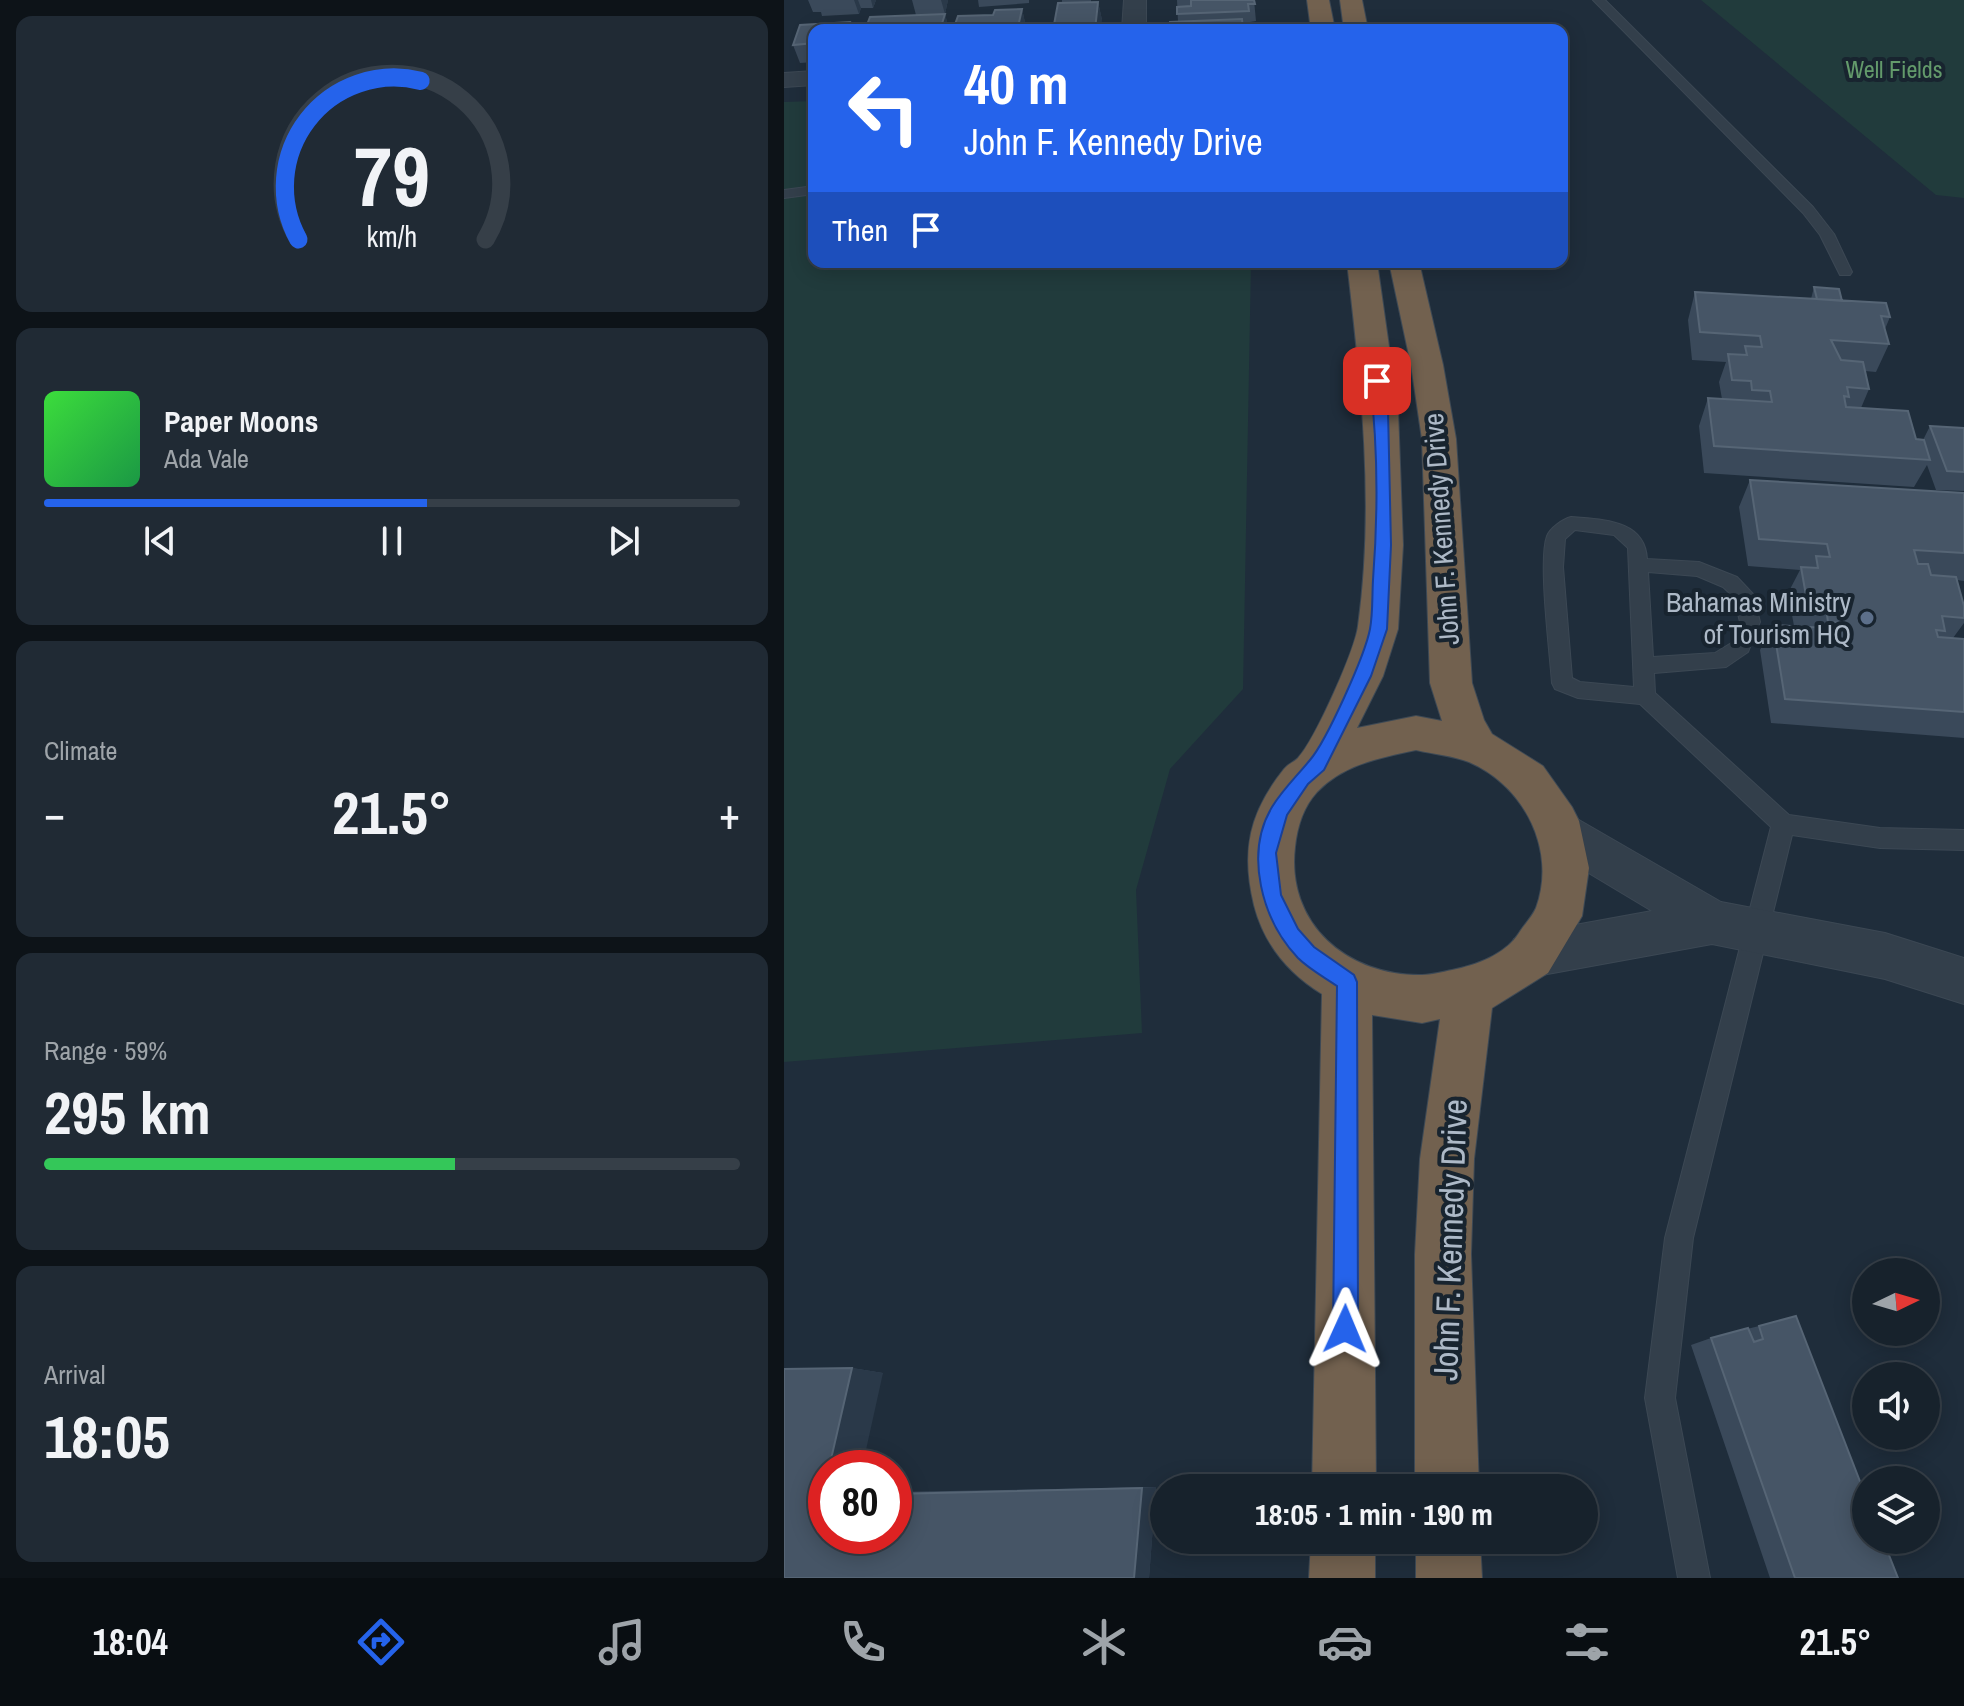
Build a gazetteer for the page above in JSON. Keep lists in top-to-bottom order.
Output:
{
  "streets": {
    "highway": ["John F. Kennedy Drive"]
  },
  "parks": ["Well Fields"],
  "places": ["Bahamas Ministry of Tourism HQ"],
  "north": "right",
  "page": {
    "turn": ["40 m", "John F. Kennedy Drive"],
    "then": "Then",
    "song": ["Paper Moons", "Ada Vale"],
    "tile": [
      "Climate",
      ["Range · 59%", "295 km"],
      ["Arrival", "18:05"]
    ],
    "heat": ["−", "21.5°", "+"],
    "limit": "80",
    "trip": "18:05 · 1 min · 190 m",
    "tabs": ["18:04", "21.5°"],
    "gauge": ["79", "km/h"]
  }
}
